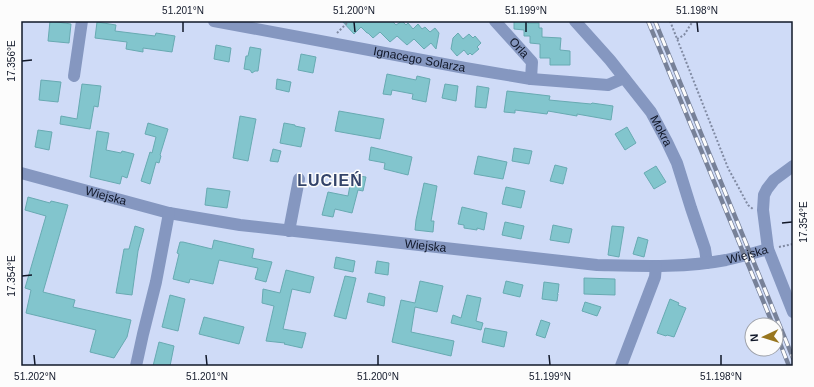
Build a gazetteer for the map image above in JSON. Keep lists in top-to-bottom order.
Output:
{
  "streets": {
    "street": [
      "Orla",
      "Ignacego Solarza",
      "Mokra",
      "Wiejska"
    ]
  },
  "crossings": [
    ["Orla", "Ignacego Solarza"],
    ["Ignacego Solarza", "Mokra"],
    ["Mokra", "Wiejska"]
  ],
  "districts": ["LUCIEŃ"],
  "north": "left",
  "coordinates": [
    "51.201°N",
    "51.200°N",
    "51.199°N",
    "51.198°N",
    "17.356°E",
    "17.354°E",
    "51.202°N"
  ]
}
